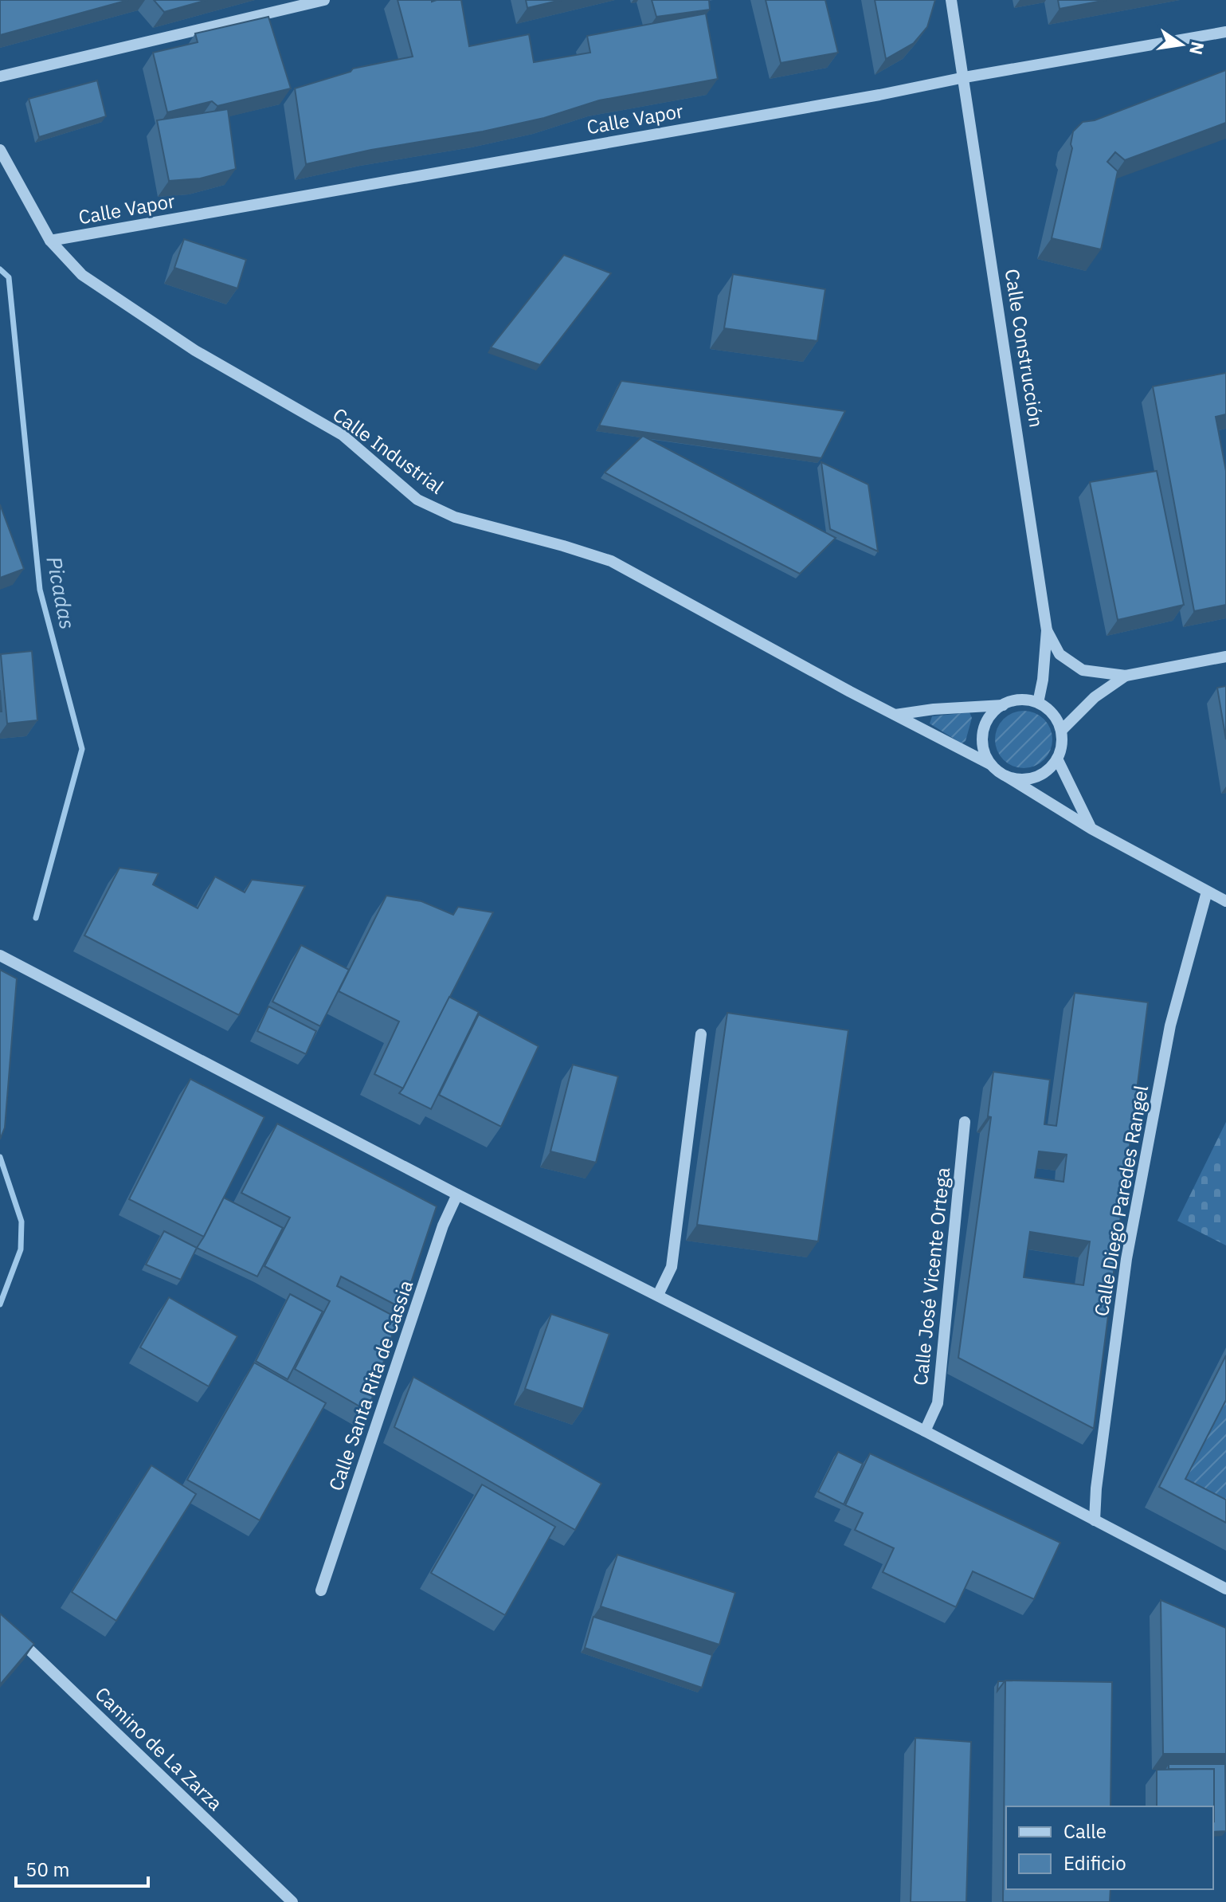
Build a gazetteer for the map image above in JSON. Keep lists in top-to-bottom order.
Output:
{
  "streets": {
    "street": [
      "Calle Vapor",
      "Calle Construcción",
      "Calle Industrial",
      "Calle Diego Paredes Rangel",
      "Calle José Vicente Ortega",
      "Calle Santa Rita de Cassia",
      "Camino de La Zarza"
    ]
  },
  "crossings": [
    ["Calle Vapor", "Calle Construcción"],
    ["Calle Vapor", "Calle Industrial"],
    ["Calle Construcción", "Calle Industrial"]
  ],
  "water": ["Picadas"],
  "legend": ["Calle", "Edificio"],
  "scale_bar": "50 m",
  "north": "right"
}
